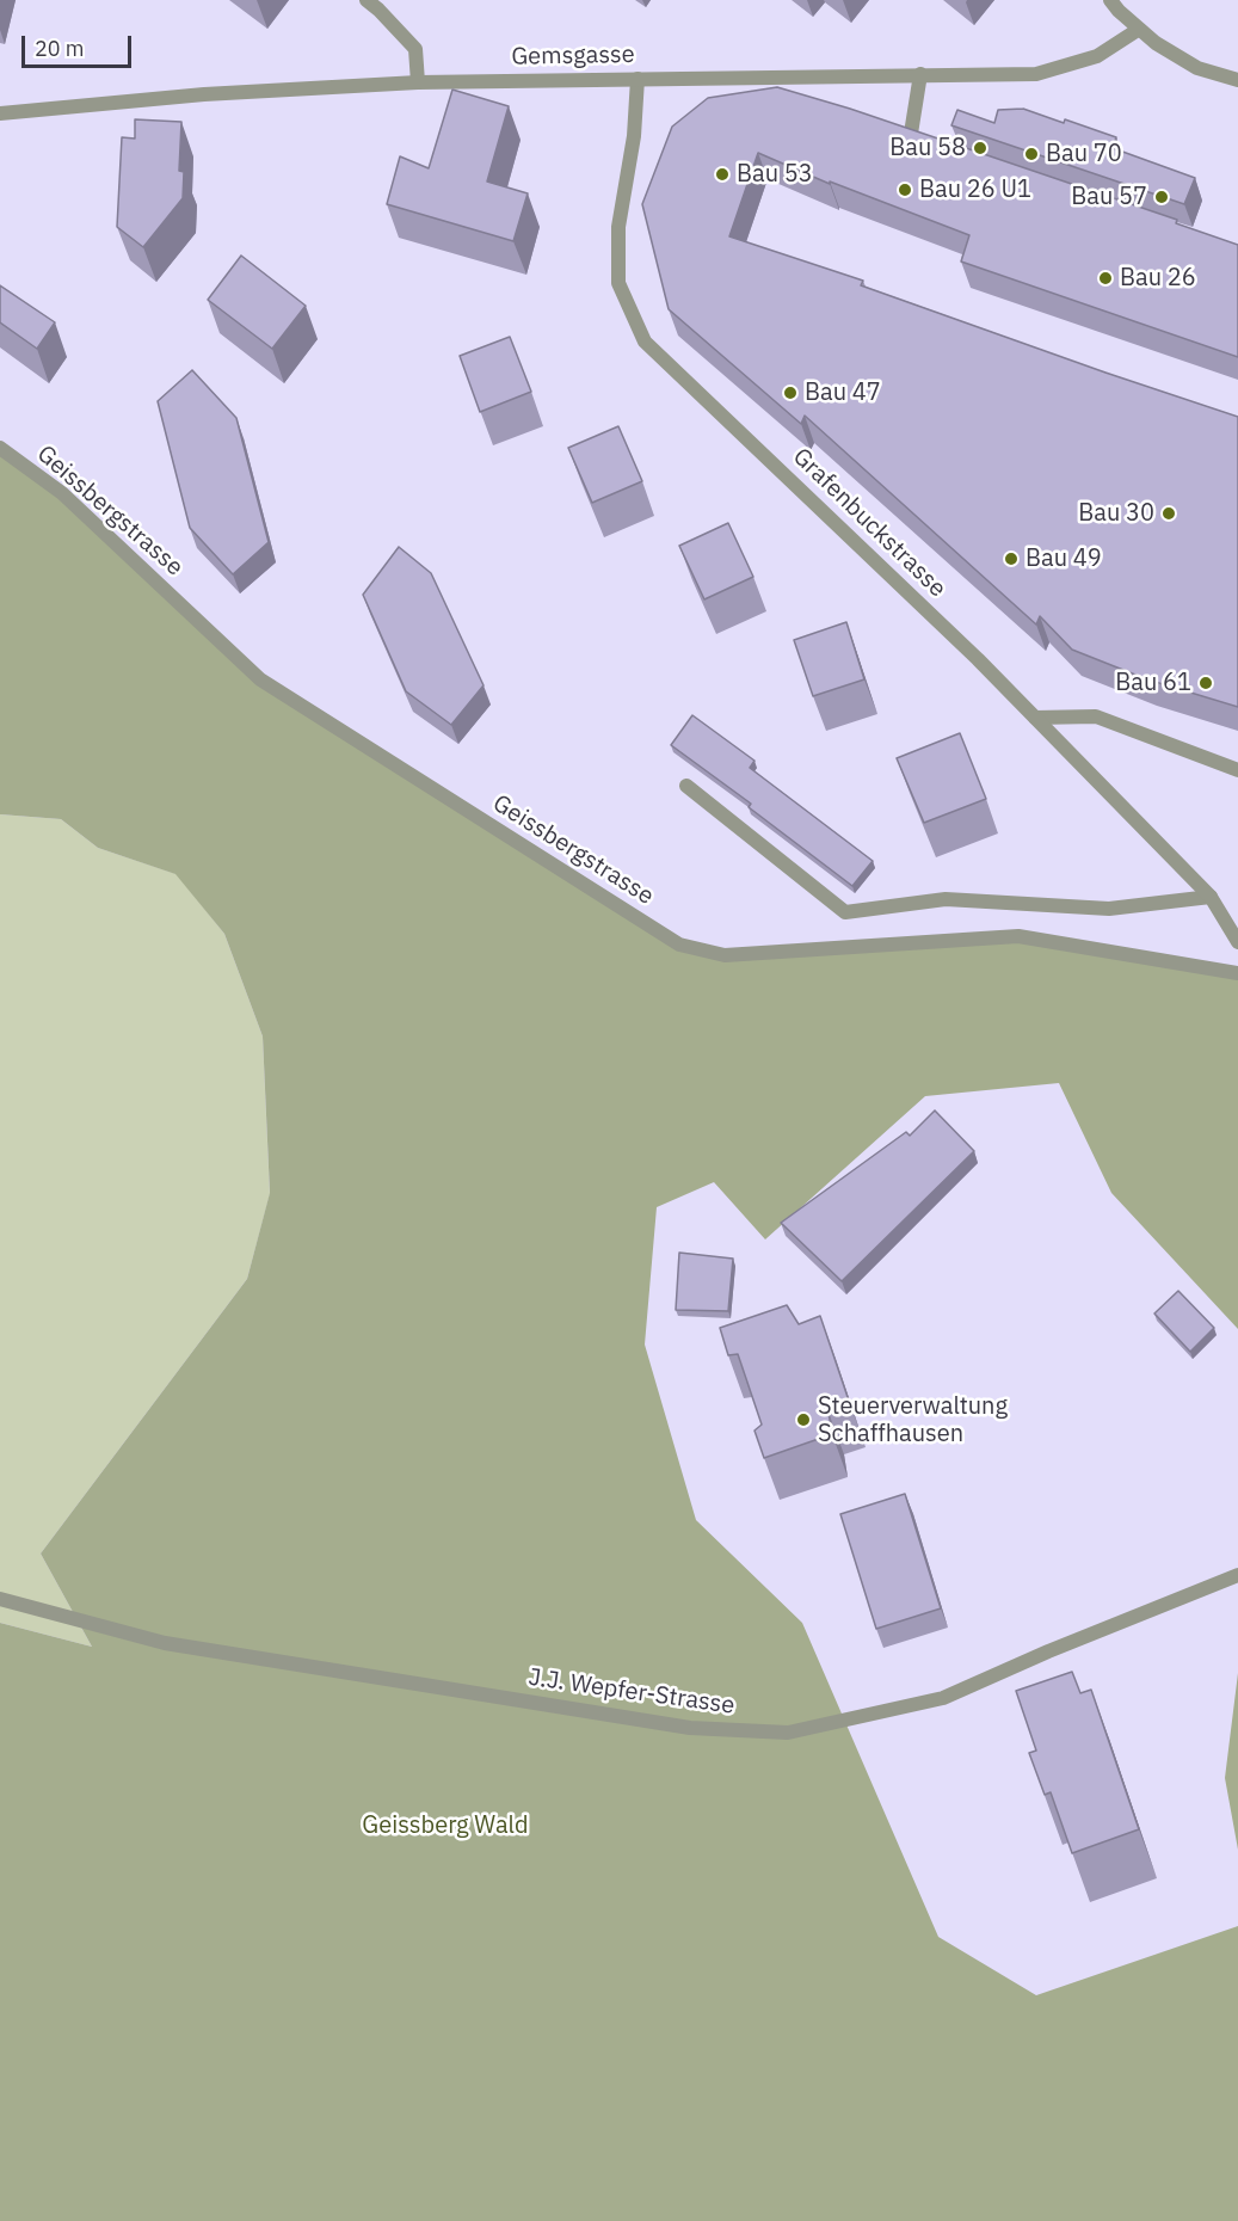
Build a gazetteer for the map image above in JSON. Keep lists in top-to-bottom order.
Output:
{
  "streets": {
    "street": [
      "Gemsgasse",
      "Geissbergstrasse",
      "Grafenbuckstrasse",
      "J.J. Wepfer-Strasse"
    ]
  },
  "crossings": [
    ["Gemsgasse", "Grafenbuckstrasse"]
  ],
  "parks": ["Geissberg Wald"],
  "places": [
    "Bau 58",
    "Bau 70",
    "Bau 53",
    "Bau 26 U1",
    "Bau 57",
    "Bau 26",
    "Bau 47",
    "Bau 30",
    "Bau 49",
    "Bau 61",
    "Steuerverwaltung Schaffhausen"
  ],
  "scale_bar": "20 m"
}
